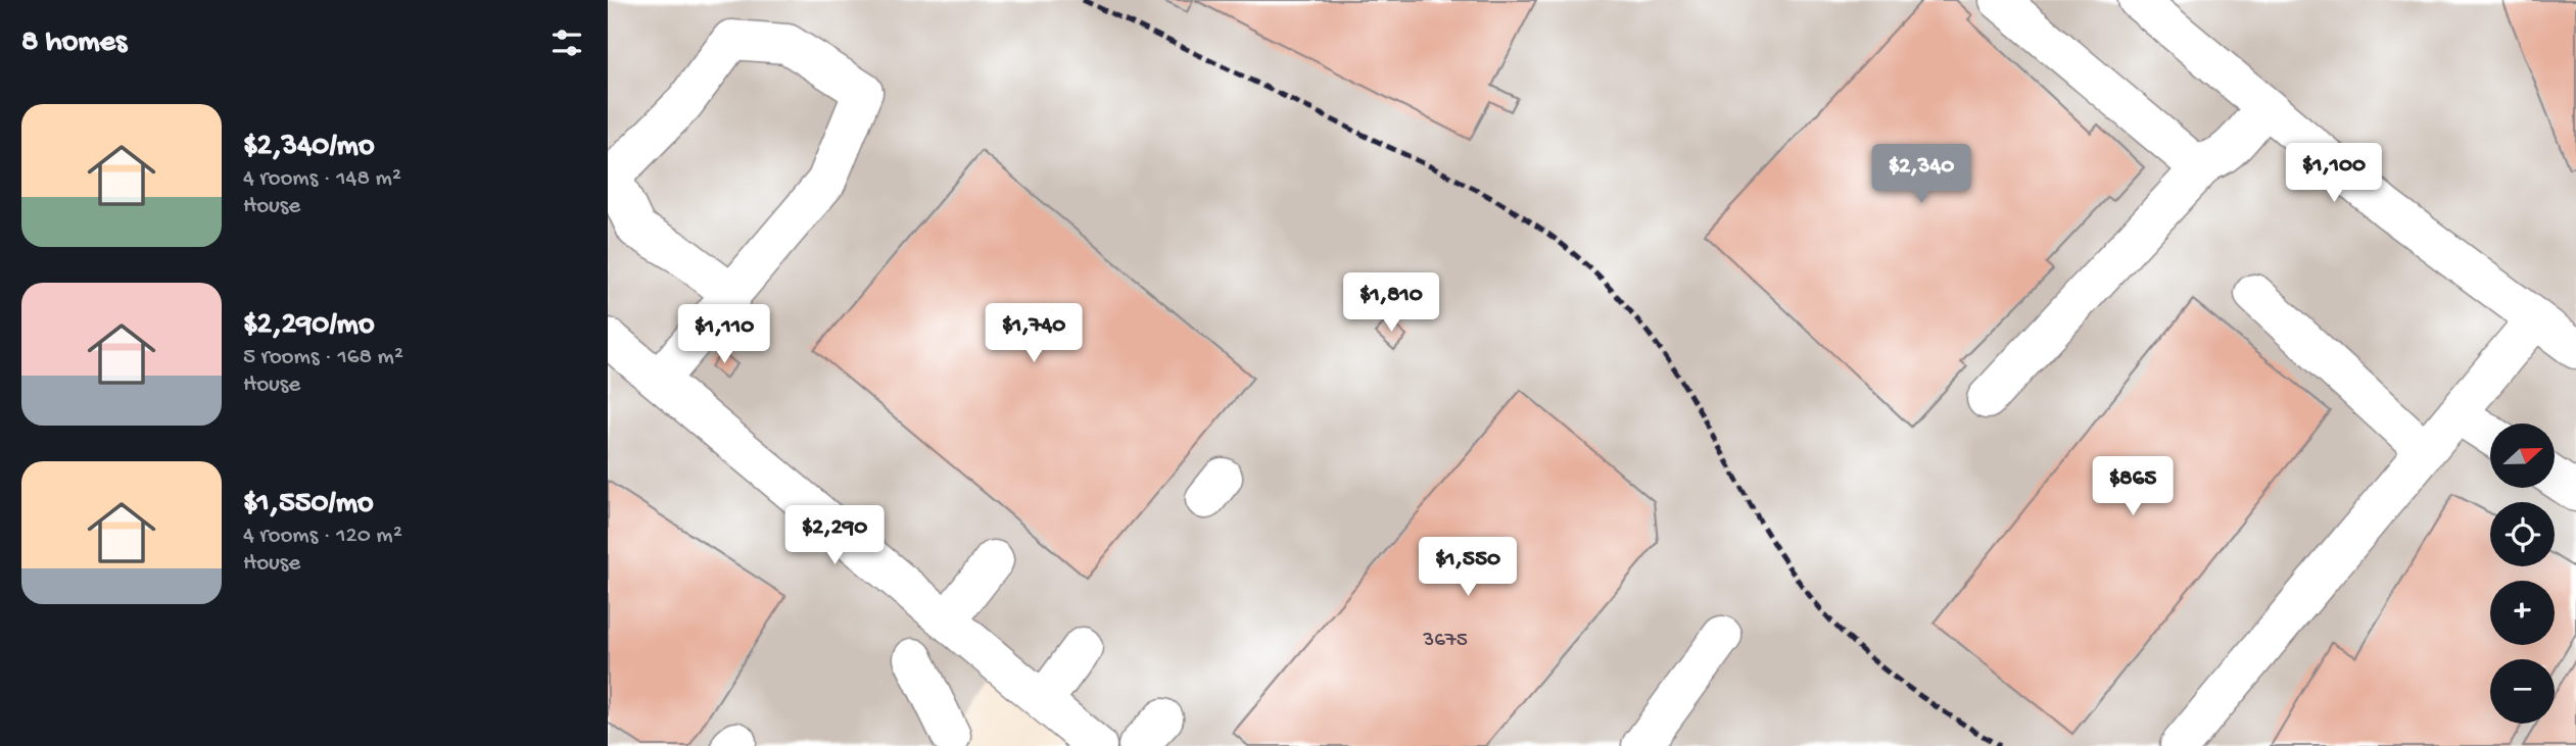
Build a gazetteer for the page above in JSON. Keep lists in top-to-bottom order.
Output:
{
  "house_numbers": ["3675"],
  "north": "right",
  "page": {
    "heading": "8 homes",
    "list": [
      {
        "name": "$2,340/mo",
        "note": "4 rooms · 148 m² · House"
      },
      {
        "name": "$2,290/mo",
        "note": "5 rooms · 168 m² · House"
      },
      {
        "name": "$1,550/mo",
        "note": "4 rooms · 120 m² · House"
      }
    ],
    "price": [
      "$1,100",
      "$2,340",
      "$1,810",
      "$1,740",
      "$1,110",
      "$865",
      "$2,290",
      "$1,550"
    ],
    "map_buttons": ["+", "−"]
  }
}
